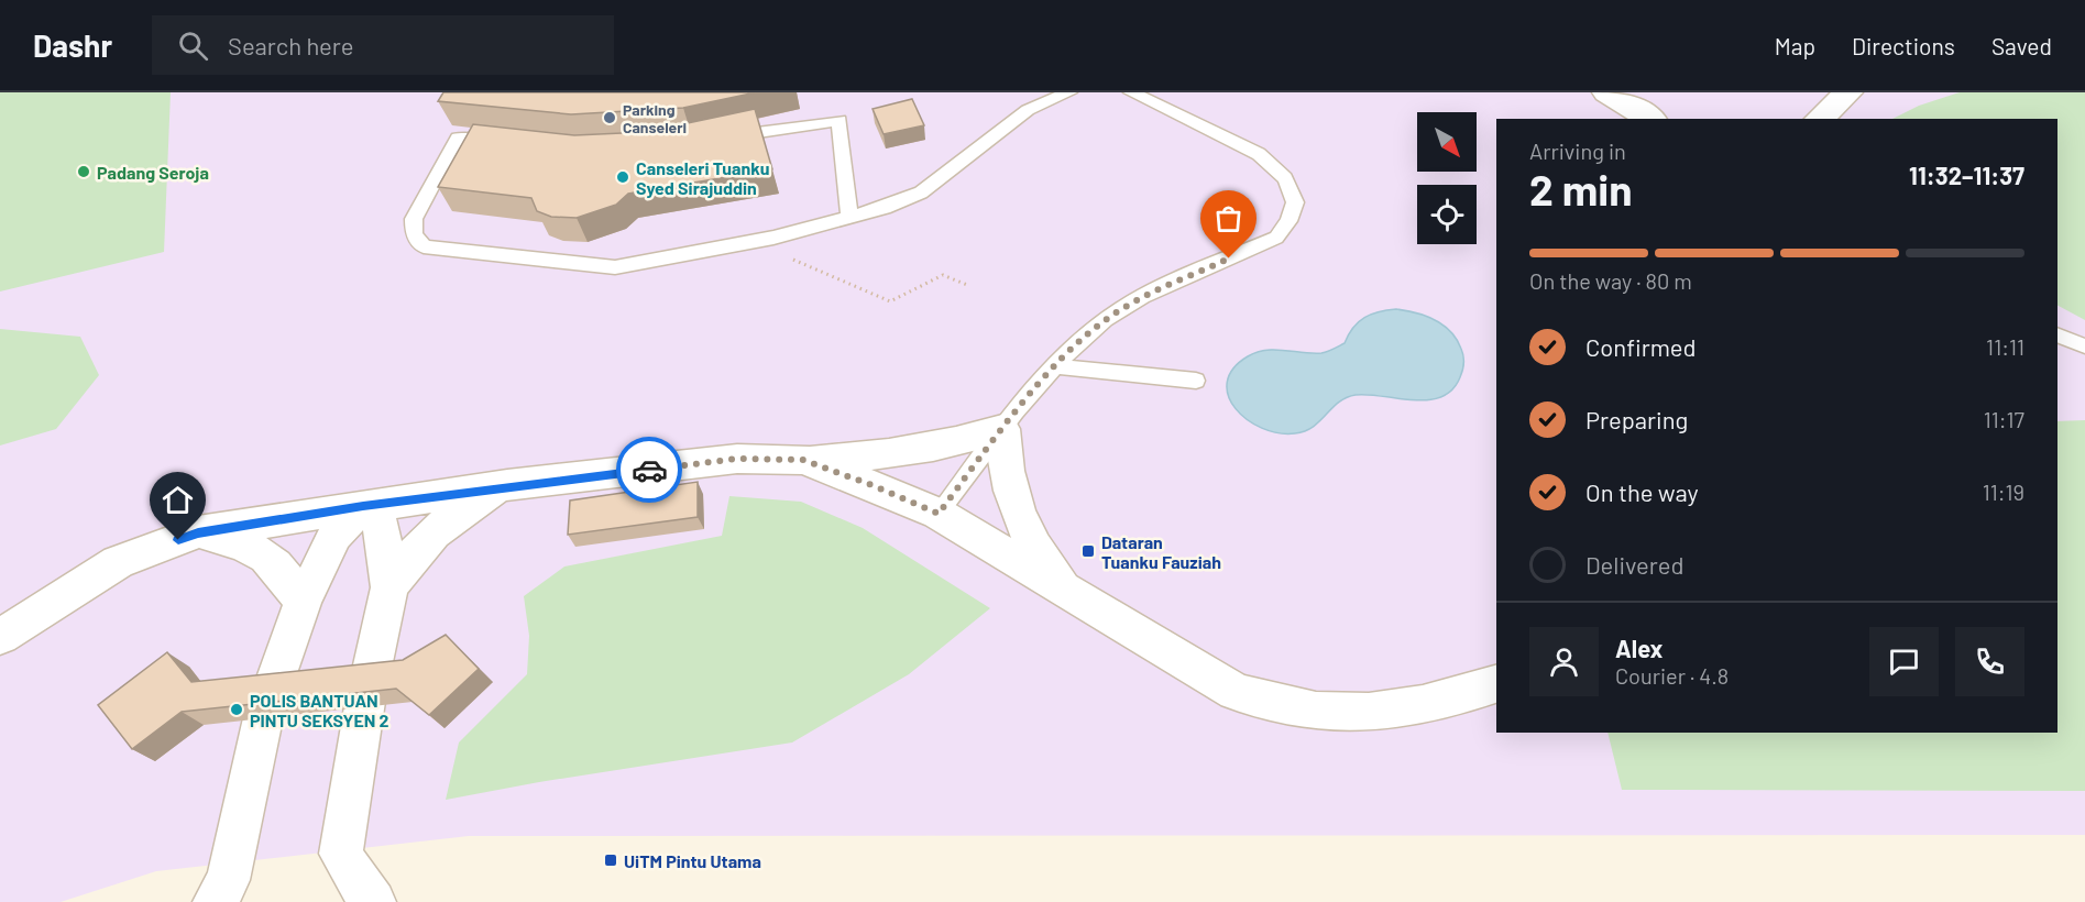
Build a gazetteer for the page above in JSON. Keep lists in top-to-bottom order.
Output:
{
  "places": {
    "other": [
      "Parking Canseleri",
      "Padang Seroja",
      "Canseleri Tuanku Syed Sirajuddin",
      "POLIS BANTUAN PINTU SEKSYEN 2"
    ],
    "transit": ["Dataran Tuanku Fauziah", "UiTM Pintu Utama"]
  },
  "north": "bottom right",
  "page": {
    "header": "Dashr",
    "search": "Search here",
    "nav": ["Map", "Directions", "Saved"],
    "heading": ["2 min", "Arriving in", "11:32–11:37"],
    "panel": ["Alex", "Courier · 4.8"],
    "bar": "On the way · 80 m",
    "list": [
      ["Confirmed", "11:11"],
      ["Preparing", "11:17"],
      ["On the way", "11:19"],
      "Delivered"
    ]
  }
}
